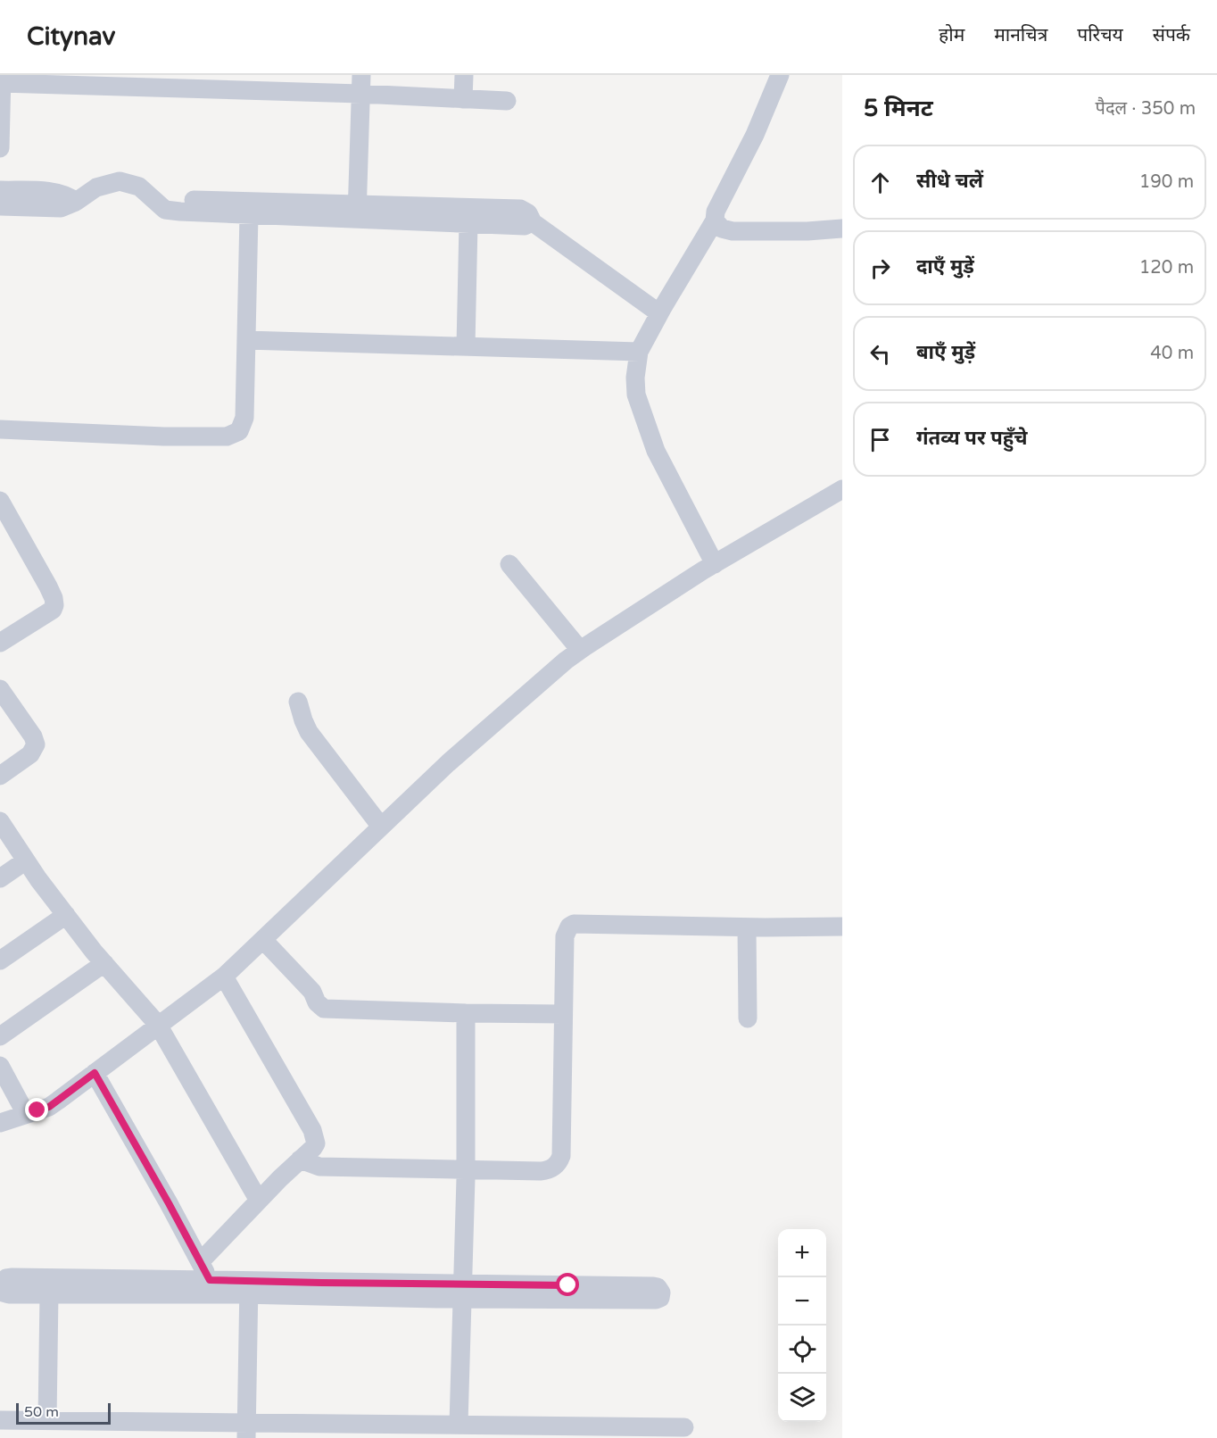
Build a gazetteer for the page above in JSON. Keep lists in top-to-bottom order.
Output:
{
  "scale_bar": "50 m",
  "page": {
    "header": "Citynav",
    "nav": [
      "होम",
      "मानचित्र",
      "परिचय",
      "संपर्क"
    ],
    "heading": ["5 मिनट", "पैदल · 350 m"],
    "list": [
      ["सीधे चलें", "190 m"],
      ["दाएँ मुड़ें", "120 m"],
      ["बाएँ मुड़ें", "40 m"],
      "गंतव्य पर पहुँचे"
    ],
    "map_buttons": ["+", "−"],
    "scale": "50 m"
  }
}
